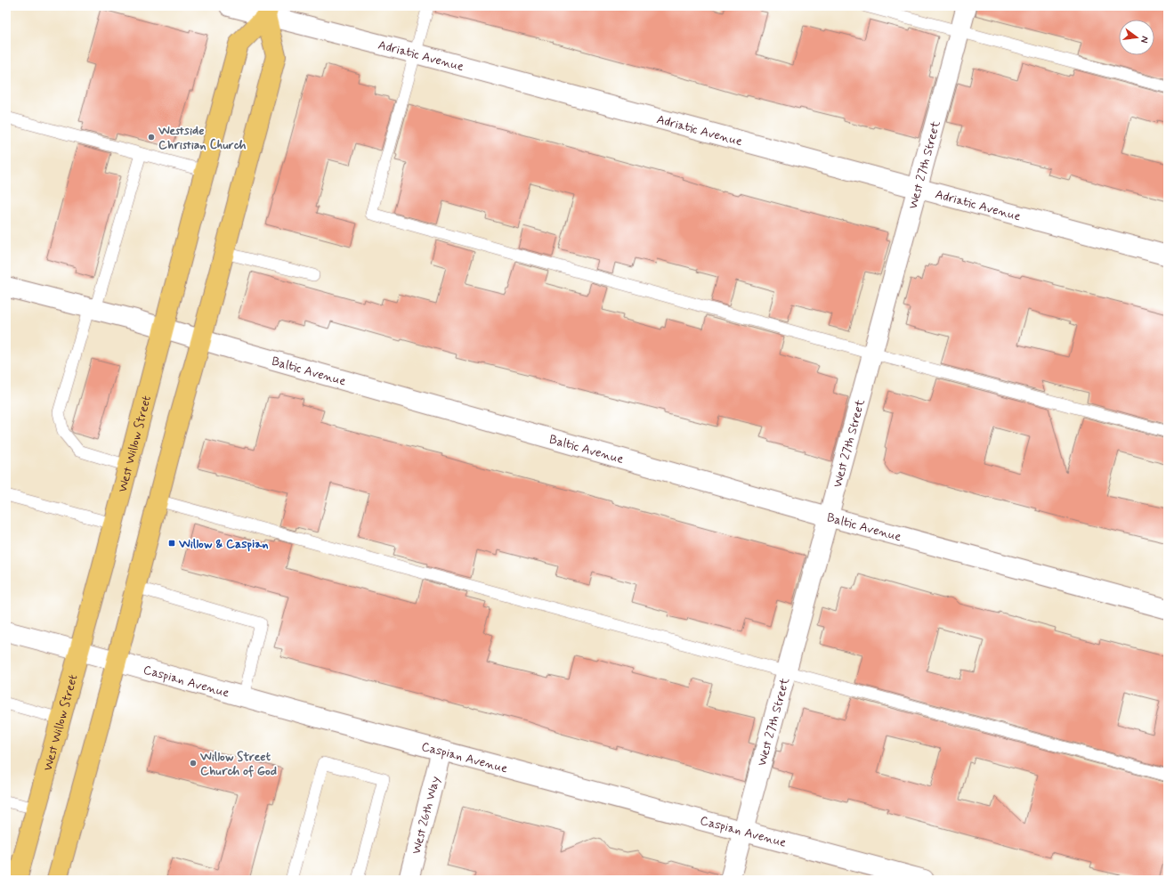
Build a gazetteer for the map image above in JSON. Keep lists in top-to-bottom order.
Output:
{
  "streets": {
    "main road": ["West Willow Street"],
    "street": [
      "Adriatic Avenue",
      "West 27th Street",
      "Baltic Avenue",
      "Caspian Avenue",
      "West 26th Way"
    ]
  },
  "crossings": [
    ["Adriatic Avenue", "West 27th Street"],
    ["Adriatic Avenue", "West Willow Street"],
    ["West 27th Street", "Baltic Avenue"],
    ["West 27th Street", "Caspian Avenue"],
    ["Baltic Avenue", "West Willow Street"],
    ["West Willow Street", "Caspian Avenue"],
    ["Caspian Avenue", "West 26th Way"]
  ],
  "places": {
    "other": ["Westside Christian Church", "Willow Street Church of God"],
    "transit": ["Willow & Caspian"]
  },
  "north": "right"
}
